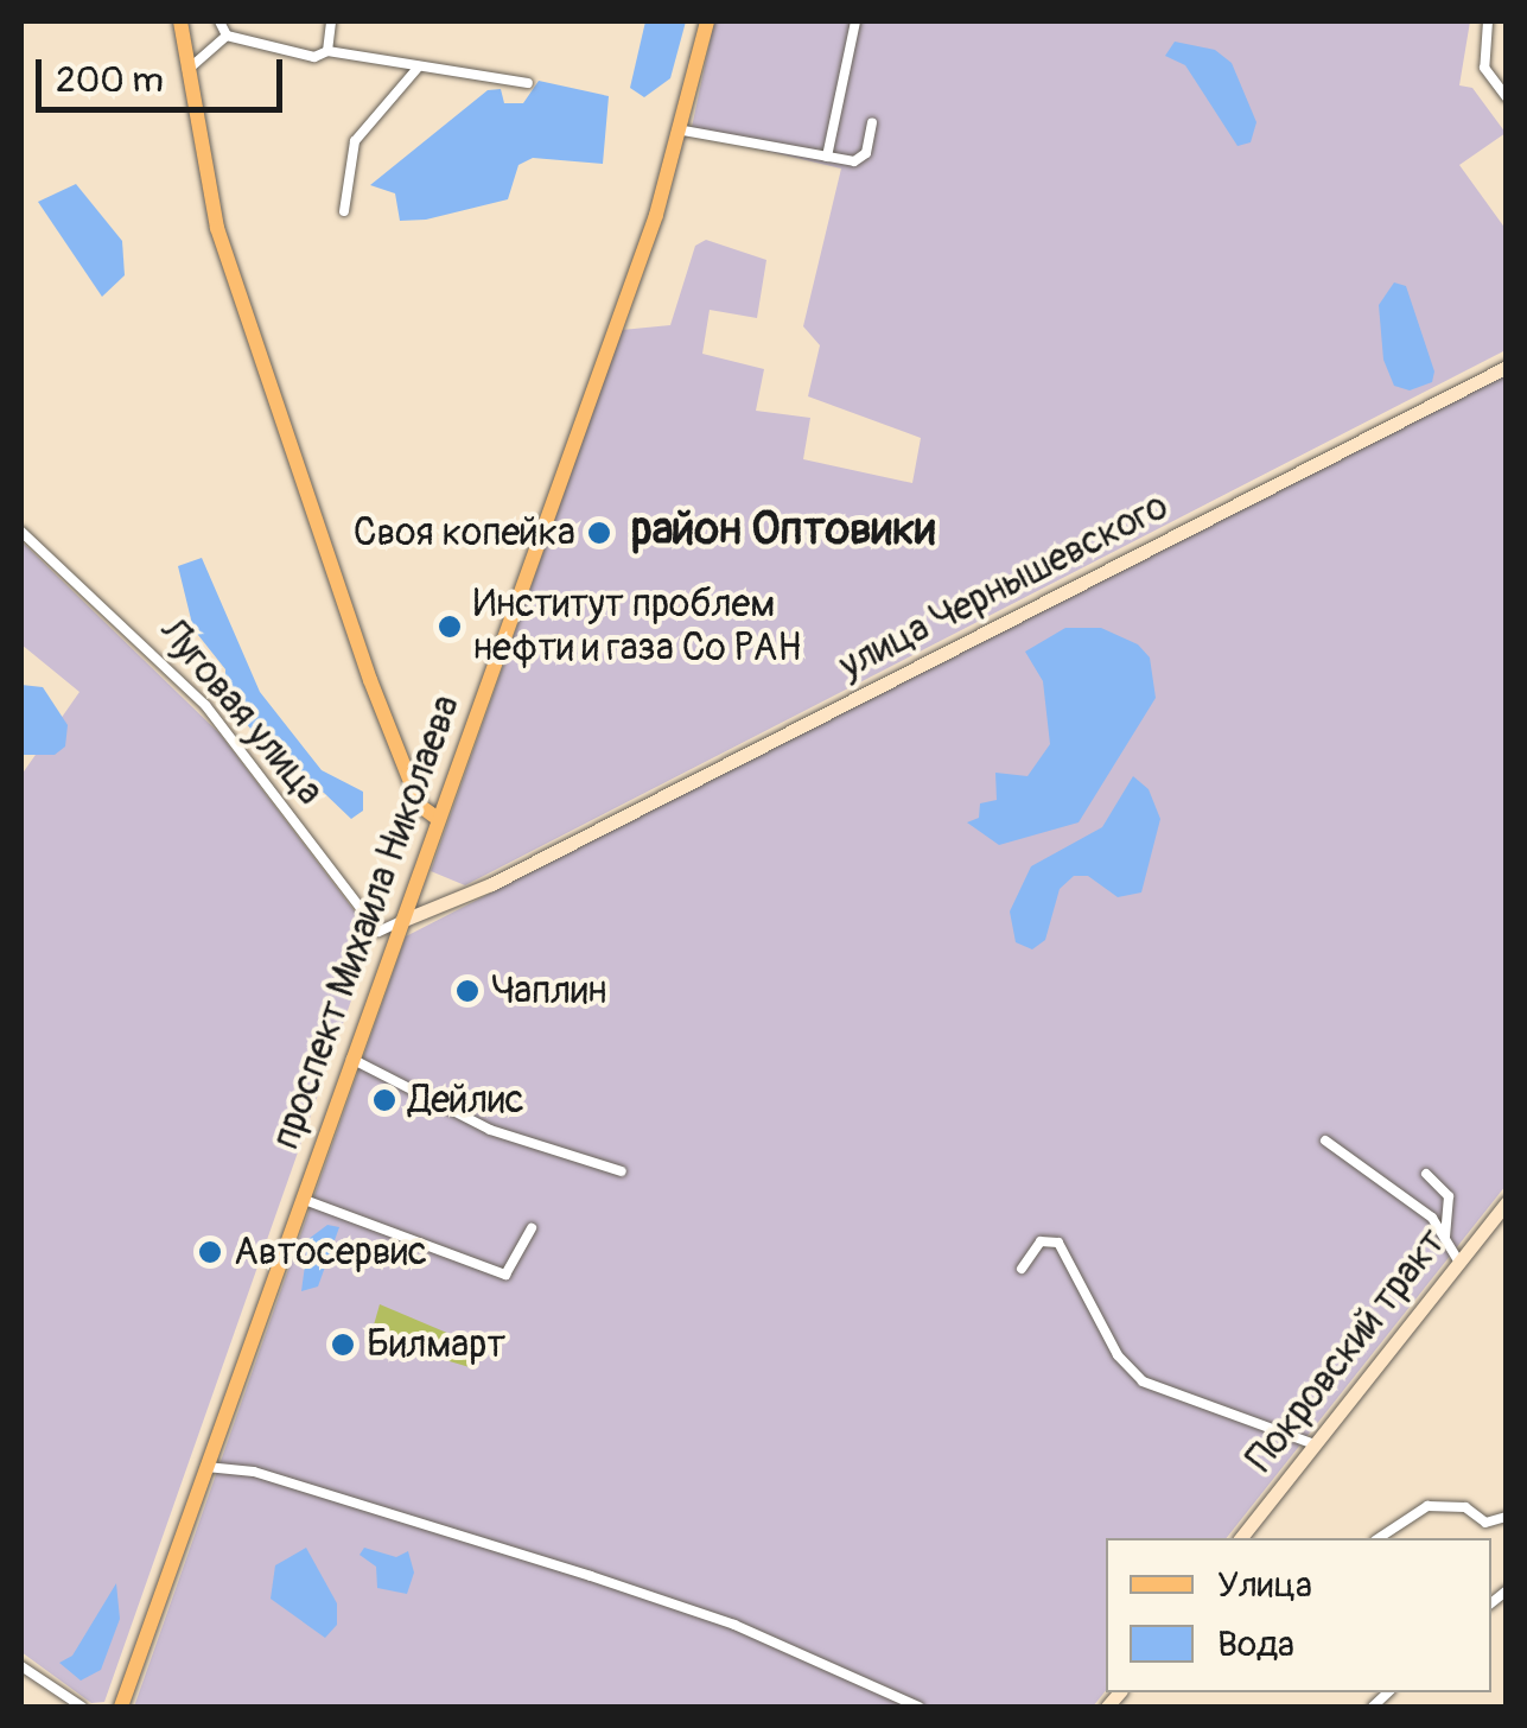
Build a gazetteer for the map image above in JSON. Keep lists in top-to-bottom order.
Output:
{
  "streets": {
    "main road": ["улица Чернышевского", "проспект Михаила Николаева", "Покровский тракт"],
    "street": ["Луговая улица"]
  },
  "crossings": [
    ["улица Чернышевского", "Луговая улица"],
    ["улица Чернышевского", "проспект Михаила Николаева"],
    ["Луговая улица", "проспект Михаила Николаева"]
  ],
  "districts": ["район Оптовики"],
  "places": [
    "Своя копейка",
    "Институт проблем нефти и газа Со РАН",
    "Чаплин",
    "Дейлис",
    "Автосервис",
    "Билмарт"
  ],
  "legend": ["Улица", "Вода"],
  "scale_bar": "200 m"
}
